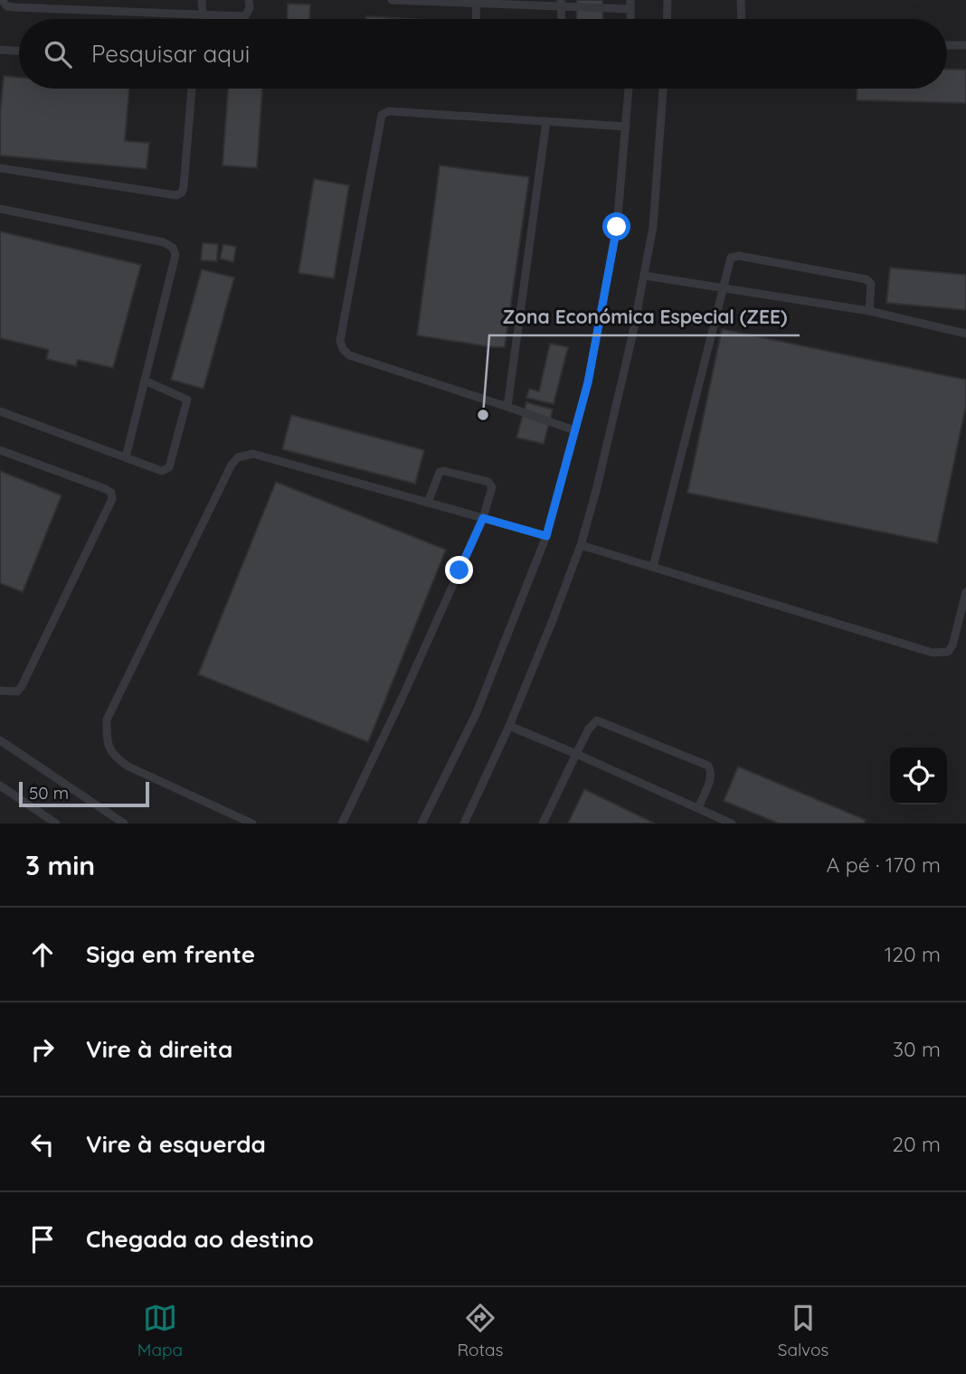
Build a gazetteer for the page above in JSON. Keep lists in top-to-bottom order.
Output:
{
  "places": ["Zona Económica Especial (ZEE)"],
  "scale_bar": "50 m",
  "page": {
    "search": "Pesquisar aqui",
    "scale": "50 m",
    "heading": ["3 min", "A pé · 170 m"],
    "list": [
      ["Siga em frente", "120 m"],
      ["Vire à direita", "30 m"],
      ["Vire à esquerda", "20 m"],
      "Chegada ao destino"
    ],
    "nav": ["Mapa", "Rotas", "Salvos"]
  }
}
